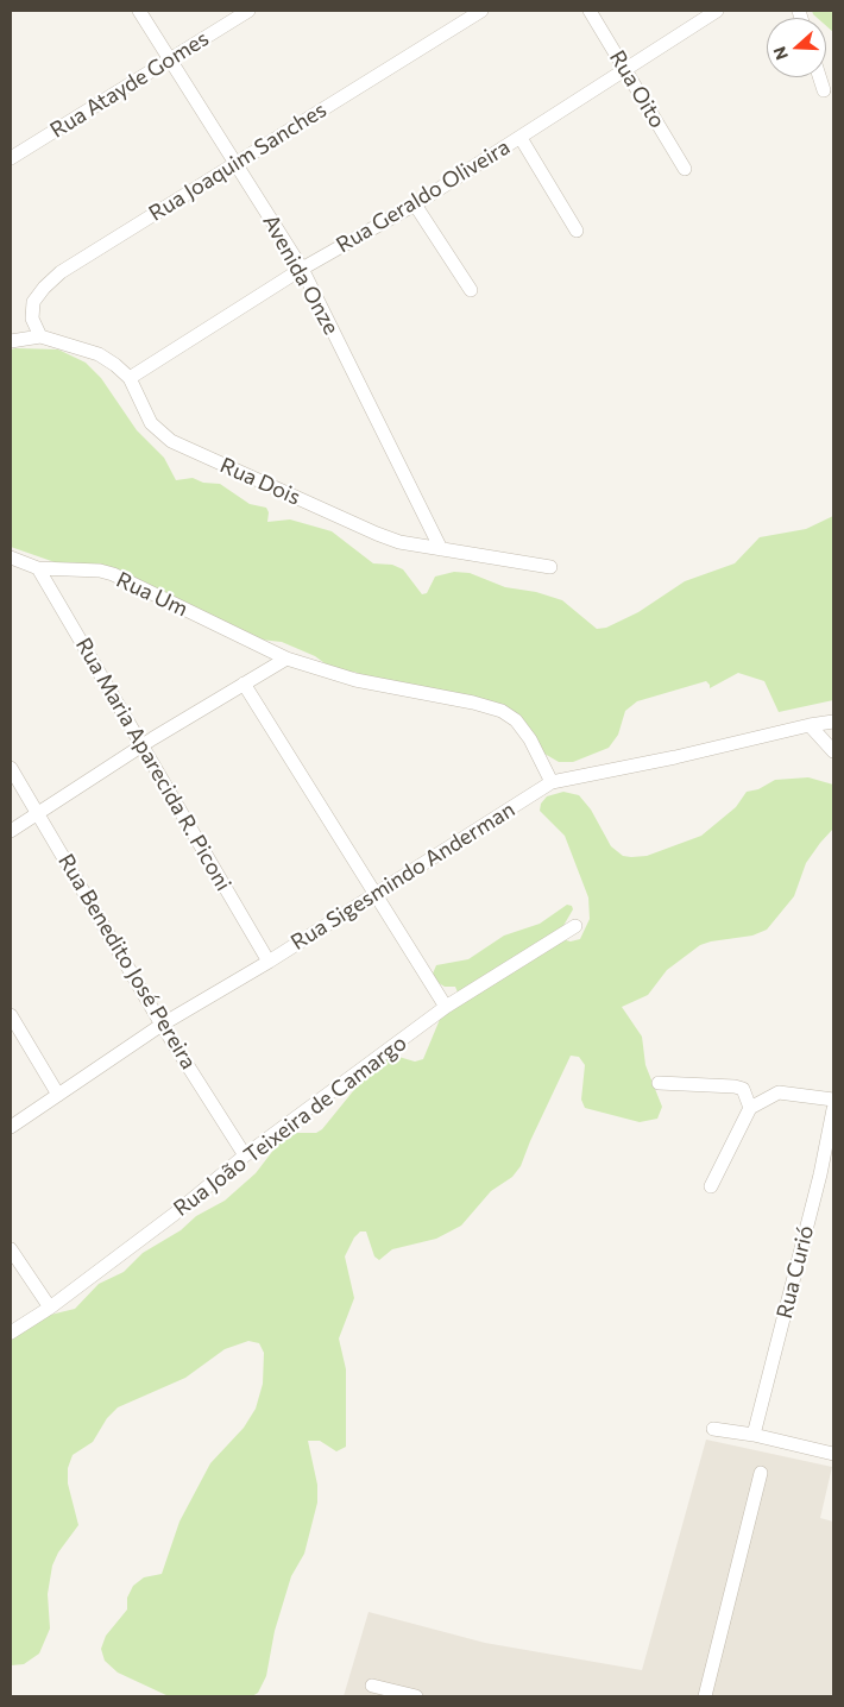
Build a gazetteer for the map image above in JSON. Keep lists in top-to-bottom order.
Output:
{
  "streets": {
    "street": [
      "Rua Atayde Gomes",
      "Rua Oito",
      "Rua Joaquim Sanches",
      "Rua Geraldo Oliveira",
      "Avenida Onze",
      "Rua Dois",
      "Rua Um",
      "Rua Maria Aparecida R. Piconi",
      "Rua Sigesmindo Anderman",
      "Rua Benedito José Pereira",
      "Rua João Teixeira de Camargo",
      "Rua Curió"
    ]
  },
  "crossings": [
    ["Rua Atayde Gomes", "Avenida Onze"],
    ["Rua Oito", "Rua Geraldo Oliveira"],
    ["Rua Joaquim Sanches", "Avenida Onze"],
    ["Rua Joaquim Sanches", "Rua Dois"],
    ["Rua Geraldo Oliveira", "Avenida Onze"],
    ["Rua Geraldo Oliveira", "Rua Dois"],
    ["Avenida Onze", "Rua Dois"],
    ["Rua Um", "Rua Maria Aparecida R. Piconi"],
    ["Rua Um", "Rua Sigesmindo Anderman"],
    ["Rua Maria Aparecida R. Piconi", "Rua Sigesmindo Anderman"],
    ["Rua Sigesmindo Anderman", "Rua Benedito José Pereira"],
    ["Rua Benedito José Pereira", "Rua João Teixeira de Camargo"]
  ],
  "north": "left"
}
